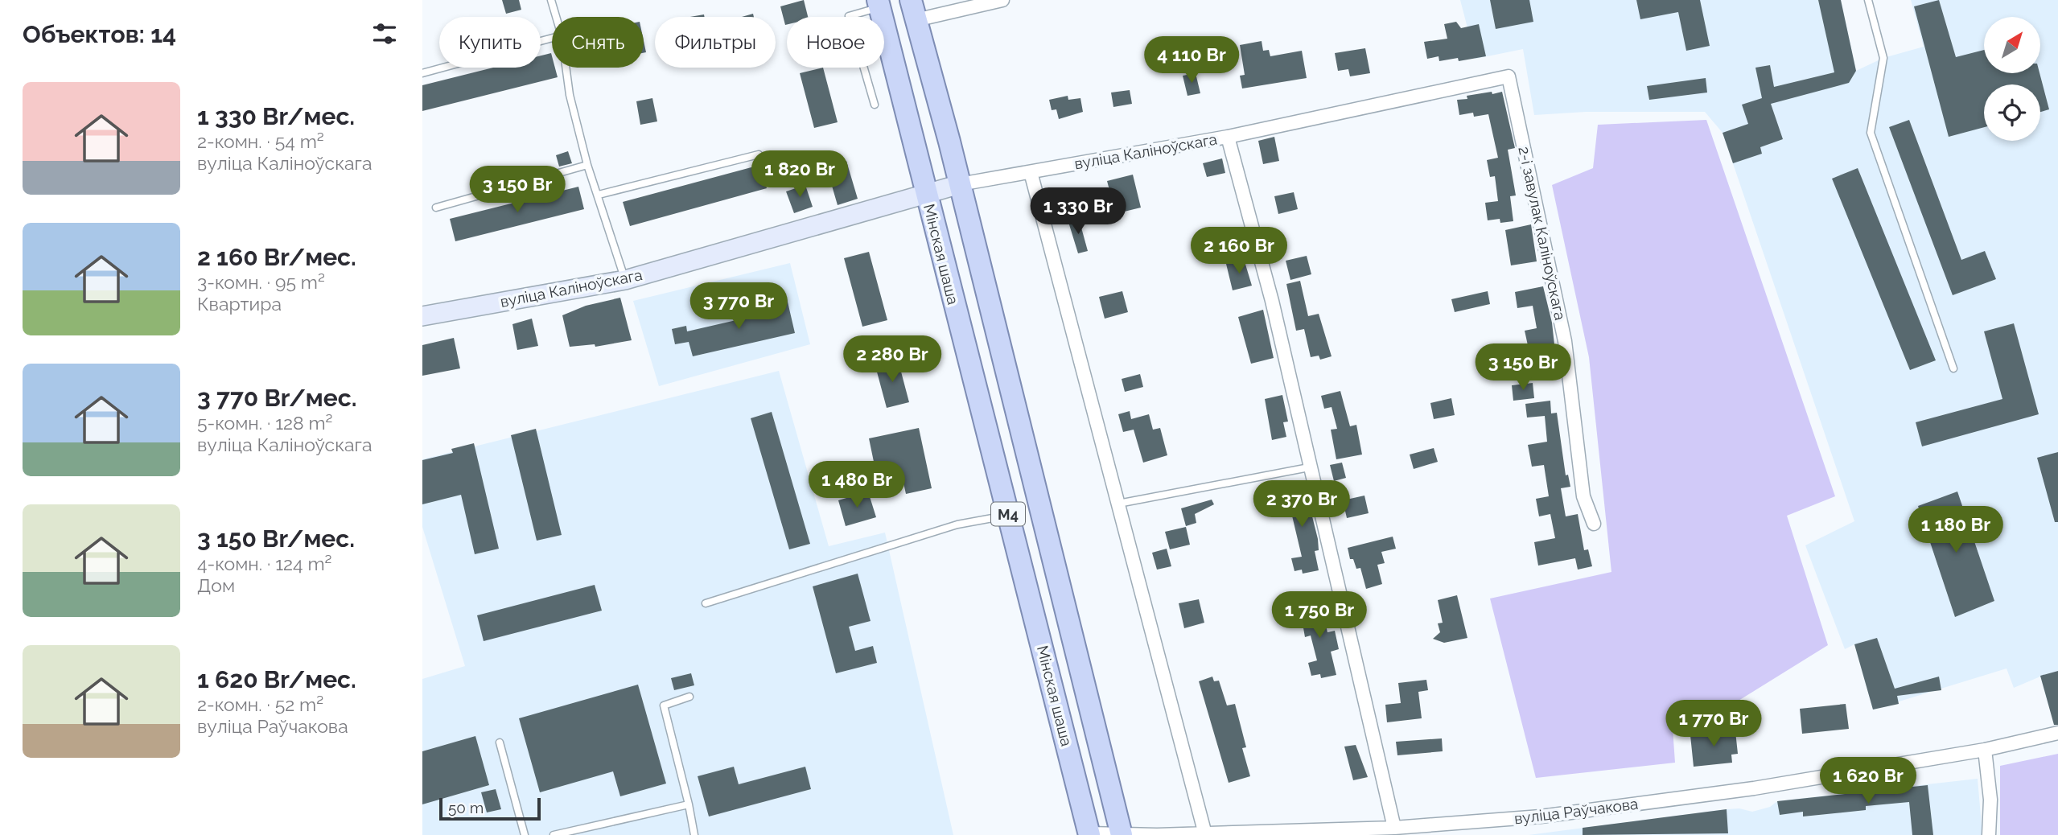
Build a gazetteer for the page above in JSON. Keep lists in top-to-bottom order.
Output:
{
  "streets": {
    "main road": ["вуліца Каліноўскага", "Мінская шаша", "М4"],
    "street": ["2-і завулак Каліноўскага", "вуліца Раўчакова"]
  },
  "crossings": [
    ["вуліца Каліноўскага", "2-і завулак Каліноўскага"],
    ["вуліца Каліноўскага", "Мінская шаша"],
    ["Мінская шаша", "вуліца Раўчакова"]
  ],
  "scale_bar": "50 m",
  "north": "top right",
  "page": {
    "heading": "Объектов: 14",
    "chip": [
      "Купить",
      "Снять",
      "Фильтры",
      "Новое"
    ],
    "price": [
      "4 110 Br",
      "1 820 Br",
      "3 150 Br",
      "1 330 Br",
      "2 160 Br",
      "3 770 Br",
      "2 280 Br",
      "3 150 Br",
      "1 480 Br",
      "2 370 Br",
      "1 180 Br",
      "1 750 Br",
      "1 770 Br",
      "1 620 Br"
    ],
    "list": [
      {
        "name": "1 330 Br/мес.",
        "note": "2-комн. · 54 m² · вуліца Каліноўскага"
      },
      {
        "name": "2 160 Br/мес.",
        "note": "3-комн. · 95 m² · Квартира"
      },
      {
        "name": "3 770 Br/мес.",
        "note": "5-комн. · 128 m² · вуліца Каліноўскага"
      },
      {
        "name": "3 150 Br/мес.",
        "note": "4-комн. · 124 m² · Дом"
      },
      {
        "name": "1 620 Br/мес.",
        "note": "2-комн. · 52 m² · вуліца Раўчакова"
      }
    ],
    "scale": "50 m"
  }
}
